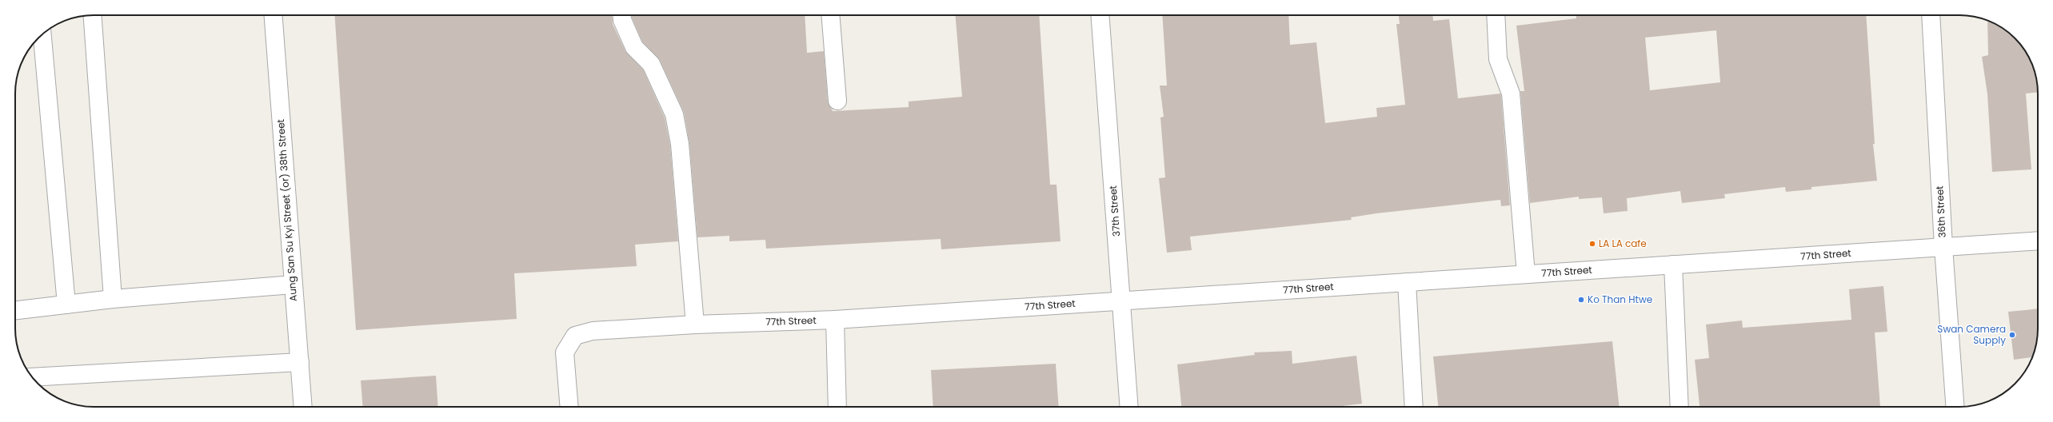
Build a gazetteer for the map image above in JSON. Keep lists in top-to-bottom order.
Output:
{
  "streets": {
    "street": [
      "Aung San Su Kyi Street (or) 38th Street",
      "37th Street",
      "36th Street",
      "77th Street"
    ]
  },
  "crossings": [
    ["37th Street", "77th Street"],
    ["36th Street", "77th Street"]
  ],
  "places": ["LA LA cafe", "Ko Than Htwe", "Swan Camera Supply"]
}
